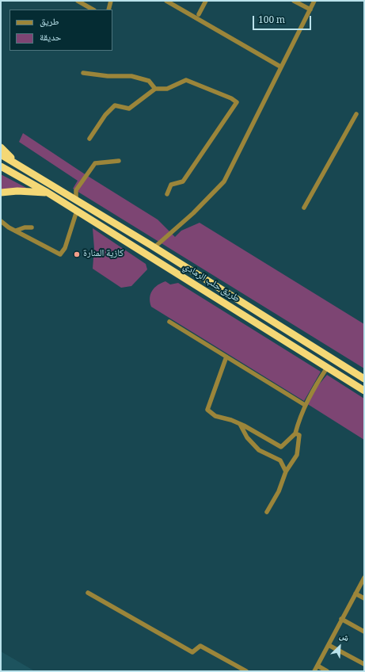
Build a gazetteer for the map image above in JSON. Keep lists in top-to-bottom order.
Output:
{
  "streets": {
    "highway": ["طريق حلب الرمادي"]
  },
  "places": ["كازية المنارة"],
  "legend": ["طريق", "حديقة"],
  "scale_bar": "100 m",
  "north": "top right"
}
